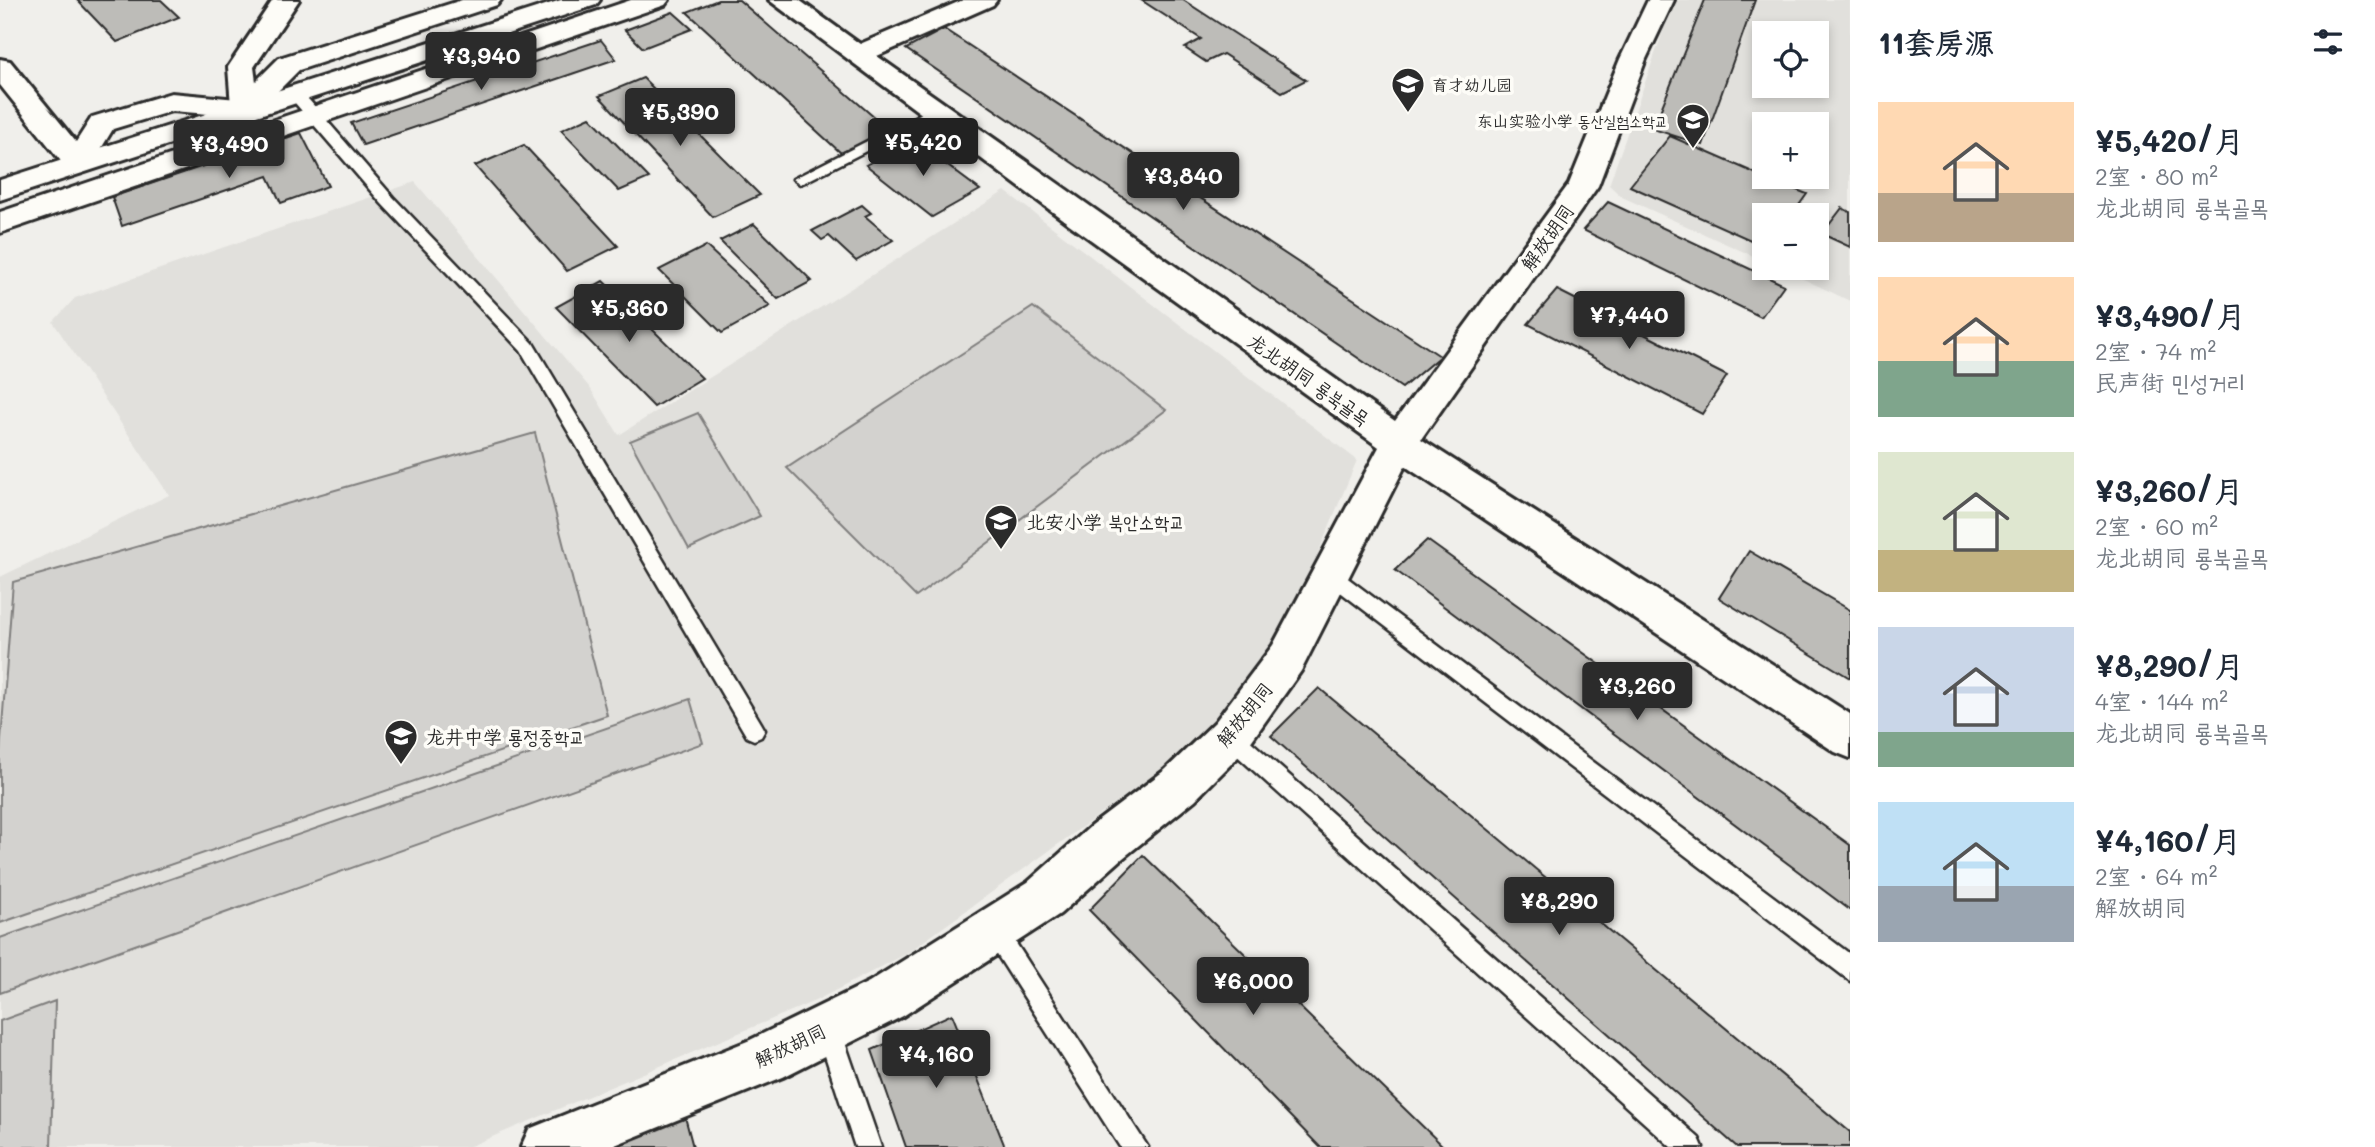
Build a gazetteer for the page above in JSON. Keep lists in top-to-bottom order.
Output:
{
  "streets": {
    "street": ["解放胡同", "龙北胡同 룡북골목"]
  },
  "crossings": [
    ["解放胡同", "龙北胡同 룡북골목"]
  ],
  "places": {
    "school or university": [
      "育才幼儿园",
      "东山实验小学 동산실험소학교",
      "北安小学 북안소학교",
      "龙井中学 룡정중학교"
    ]
  },
  "page": {
    "heading": "11套房源",
    "map_buttons": ["+", "−"],
    "price": [
      "¥3,940",
      "¥5,390",
      "¥5,420",
      "¥3,490",
      "¥3,840",
      "¥5,360",
      "¥7,440",
      "¥3,260",
      "¥8,290",
      "¥6,000",
      "¥4,160"
    ],
    "list": [
      {
        "name": "¥5,420/月",
        "note": "2室 · 80 m² · 龙北胡同 룡북골목"
      },
      {
        "name": "¥3,490/月",
        "note": "2室 · 74 m² · 民声街 민성거리"
      },
      {
        "name": "¥3,260/月",
        "note": "2室 · 60 m² · 龙北胡同 룡북골목"
      },
      {
        "name": "¥8,290/月",
        "note": "4室 · 144 m² · 龙北胡同 룡북골목"
      },
      {
        "name": "¥4,160/月",
        "note": "2室 · 64 m² · 解放胡同"
      }
    ]
  }
}
